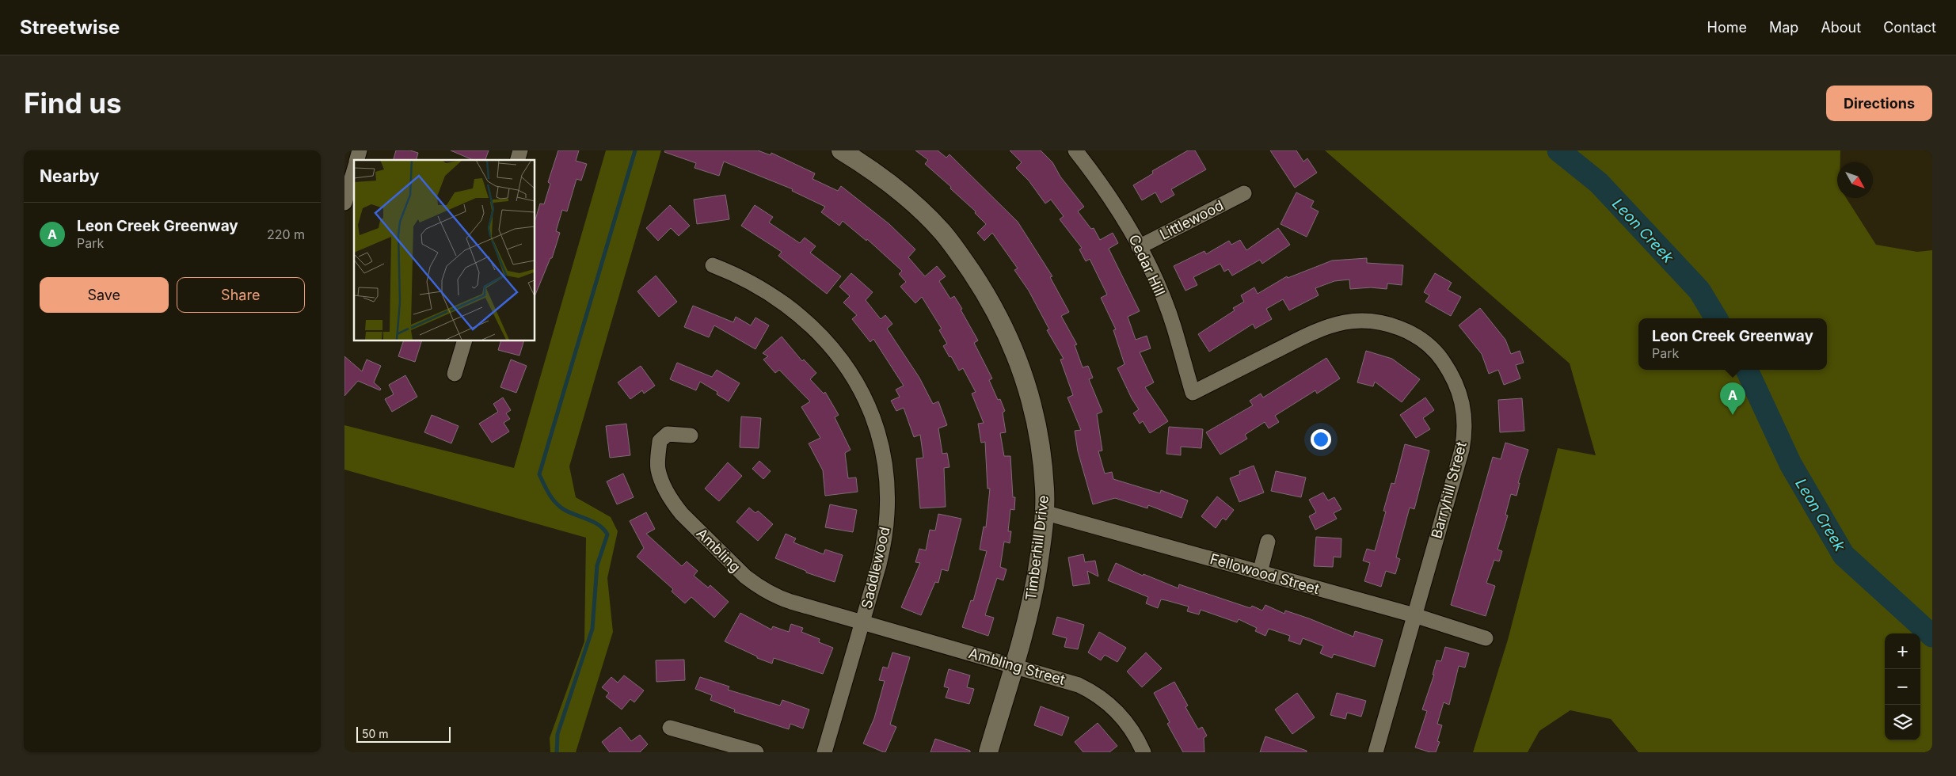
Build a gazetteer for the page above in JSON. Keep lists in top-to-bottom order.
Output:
{
  "streets": {
    "street": [
      "Littlewood",
      "Cedar Hill",
      "Barryhill Street",
      "Timberhill Drive",
      "Ambling",
      "Saddlewood",
      "Fellowood Street",
      "Ambling Street"
    ]
  },
  "crossings": [
    ["Littlewood", "Cedar Hill"],
    ["Cedar Hill", "Barryhill Street"],
    ["Barryhill Street", "Fellowood Street"],
    ["Timberhill Drive", "Fellowood Street"],
    ["Timberhill Drive", "Ambling Street"],
    ["Ambling", "Saddlewood"],
    ["Ambling", "Ambling Street"],
    ["Saddlewood", "Ambling Street"]
  ],
  "water": ["Leon Creek"],
  "scale_bar": "50 m",
  "north": "bottom right",
  "page": {
    "header": "Streetwise",
    "nav": [
      "Home",
      "Map",
      "About",
      "Contact"
    ],
    "buttons": [
      "Directions",
      ["Save", "Share"]
    ],
    "title": "Find us",
    "heading": "Nearby",
    "list": [
      {
        "mark": "A",
        "name": "Leon Creek Greenway",
        "note": "Park",
        "value": "220 m"
      }
    ],
    "popup": ["Leon Creek Greenway", "Park"],
    "pins": "A",
    "map_buttons": ["+", "−"],
    "scale": "50 m"
  }
}
